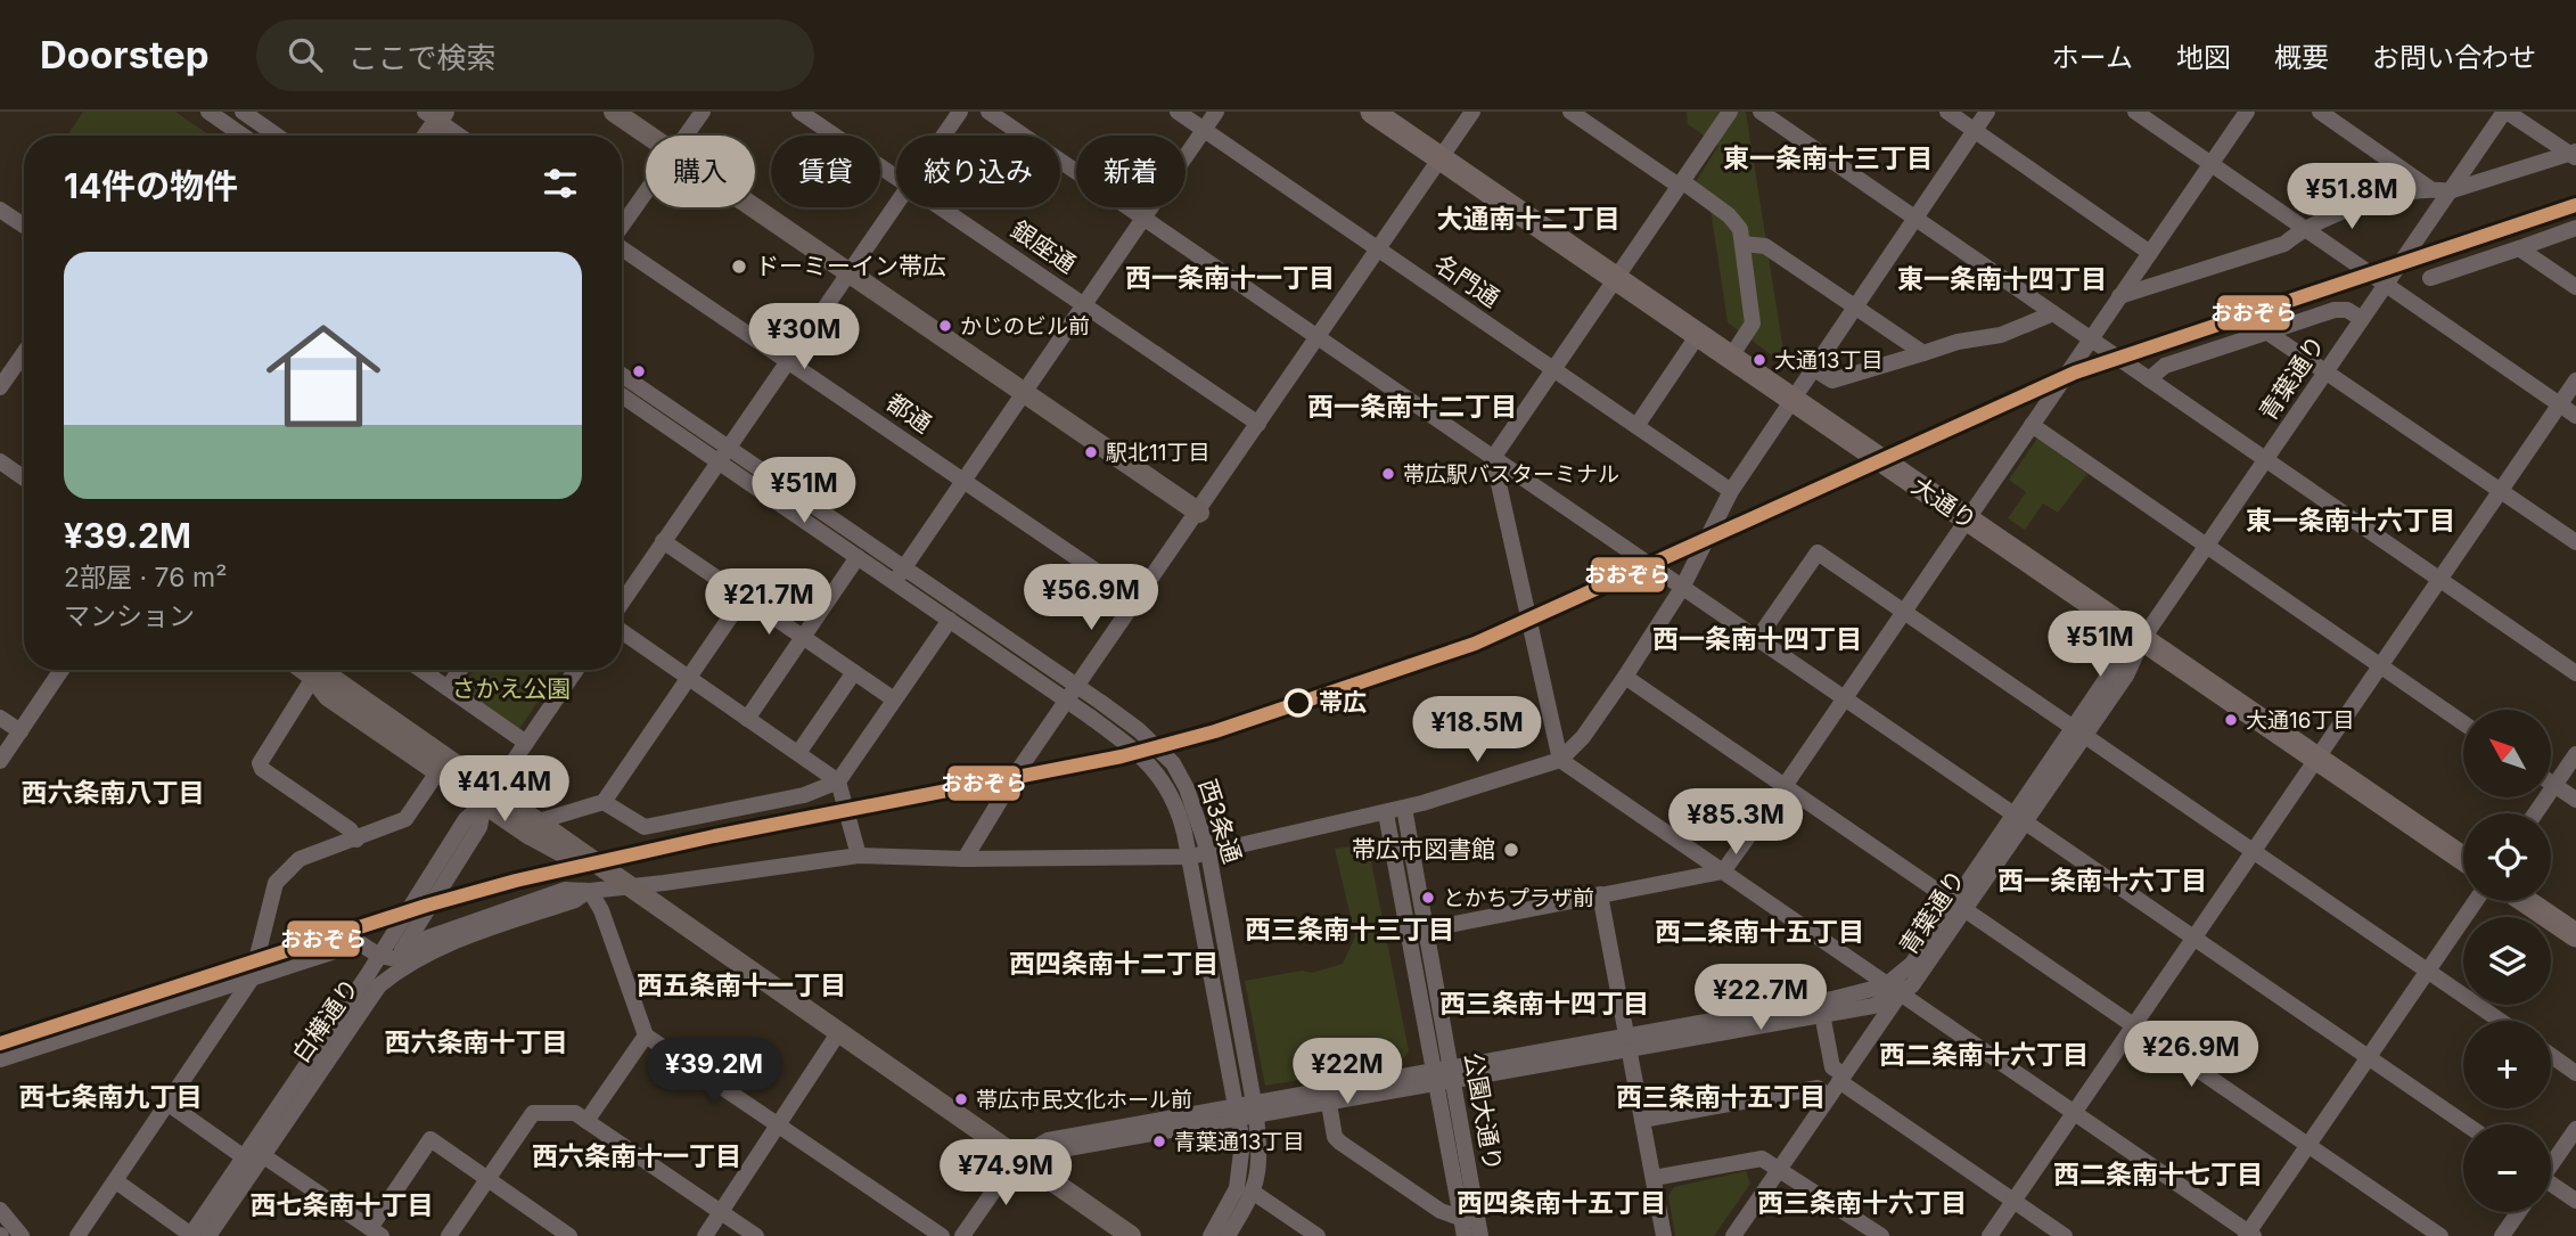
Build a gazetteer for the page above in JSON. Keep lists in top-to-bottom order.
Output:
{
  "streets": {
    "highway": ["大通り"],
    "street": [
      "銀座通",
      "名門通",
      "青葉通り",
      "都通",
      "西3条通",
      "白樺通り",
      "公園大通り"
    ]
  },
  "crossings": [
    ["青葉通り", "大通り"],
    ["青葉通り", "西3条通"],
    ["青葉通り", "公園大通り"],
    ["西3条通", "白樺通り"],
    ["白樺通り", "公園大通り"]
  ],
  "districts": [
    "東一条南十三丁目",
    "大通南十二丁目",
    "西一条南十一丁目",
    "東一条南十四丁目",
    "西一条南十二丁目",
    "東一条南十六丁目",
    "西一条南十四丁目",
    "西六条南八丁目",
    "西一条南十六丁目",
    "西三条南十三丁目",
    "西二条南十五丁目",
    "西四条南十二丁目",
    "西五条南十一丁目",
    "西三条南十四丁目",
    "西六条南十丁目",
    "西二条南十六丁目",
    "西七条南九丁目",
    "西三条南十五丁目",
    "西六条南十一丁目",
    "西二条南十七丁目",
    "西四条南十五丁目",
    "西三条南十六丁目",
    "西七条南十丁目"
  ],
  "parks": ["さかえ公園"],
  "places": [
    "ドーミーイン帯広",
    "かじのビル前",
    "大通13丁目",
    "駅北11丁目",
    "帯広駅バスターミナル",
    "帯広",
    "大通16丁目",
    "帯広市図書館",
    "とかちプラザ前",
    "帯広市民文化ホール前",
    "青葉通13丁目"
  ],
  "lines": ["transit line おおぞら"],
  "north": "top left",
  "page": {
    "header": "Doorstep",
    "search": "ここで検索",
    "nav": [
      "ホーム",
      "地図",
      "概要",
      "お問い合わせ"
    ],
    "chip": [
      "購入",
      "賃貸",
      "絞り込み",
      "新着"
    ],
    "heading": "14件の物件",
    "price": [
      "¥51.8M",
      "¥30M",
      "¥51M",
      "¥56.9M",
      "¥21.7M",
      "¥51M",
      "¥18.5M",
      "¥41.4M",
      "¥85.3M",
      "¥22.7M",
      "¥26.9M",
      "¥39.2M",
      "¥22M",
      "¥74.9M"
    ],
    "list": [
      {
        "name": "¥39.2M",
        "note": "2部屋 · 76 m² · マンション"
      }
    ],
    "map_buttons": ["+", "−"]
  }
}
